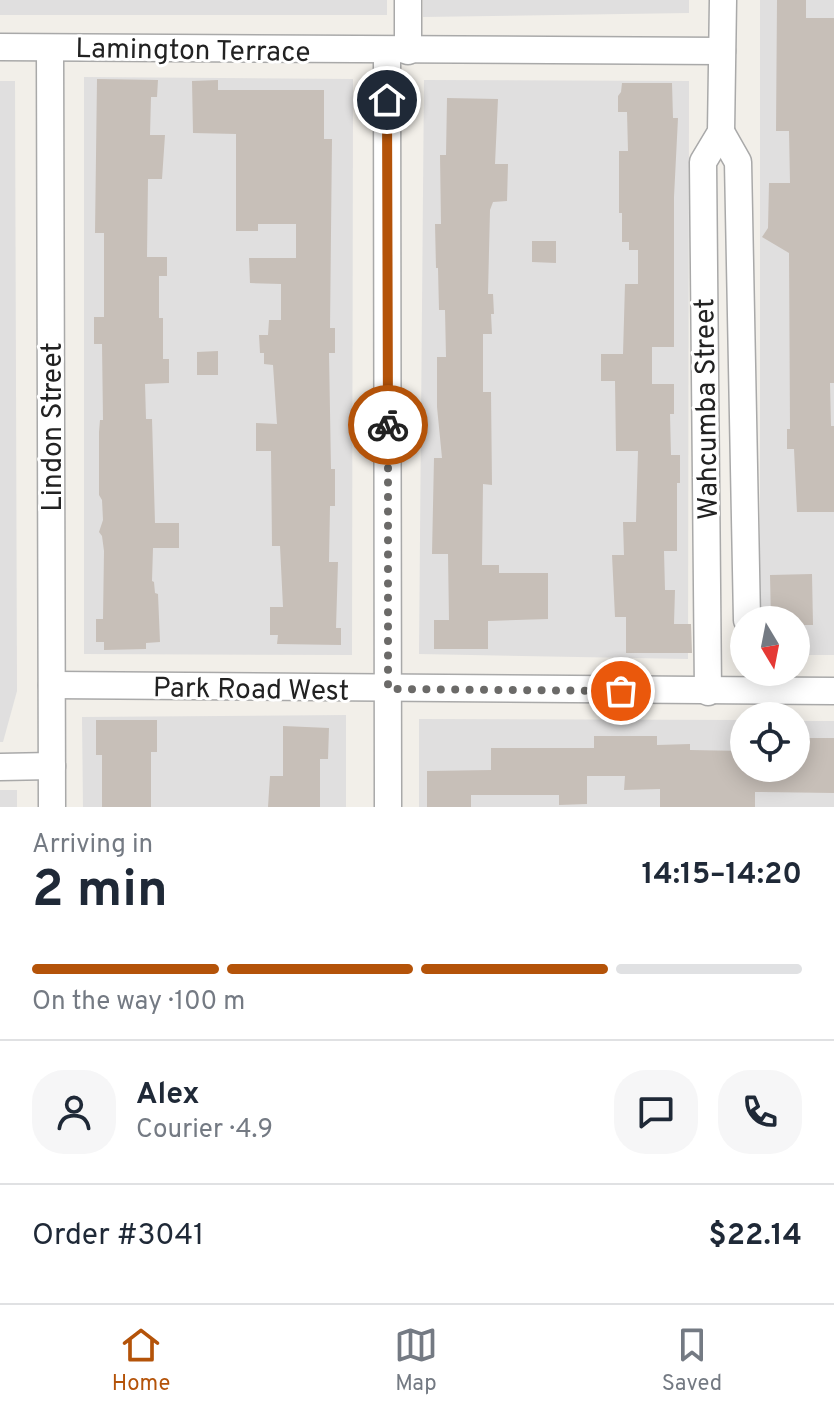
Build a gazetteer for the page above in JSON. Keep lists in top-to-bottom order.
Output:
{
  "streets": {
    "street": [
      "Lamington Terrace",
      "Wahcumba Street",
      "Lindon Street",
      "Park Road West"
    ]
  },
  "crossings": [
    ["Lamington Terrace", "Wahcumba Street"],
    ["Lamington Terrace", "Lindon Street"],
    ["Wahcumba Street", "Park Road West"],
    ["Lindon Street", "Park Road West"]
  ],
  "north": "bottom",
  "page": {
    "heading": ["2 min", "Arriving in", "14:15–14:20"],
    "panel": [
      "Alex",
      "Courier · 4.9",
      "Order #3041",
      "$22.14"
    ],
    "bar": "On the way · 100 m",
    "tabs": ["Home", "Map", "Saved"]
  }
}
